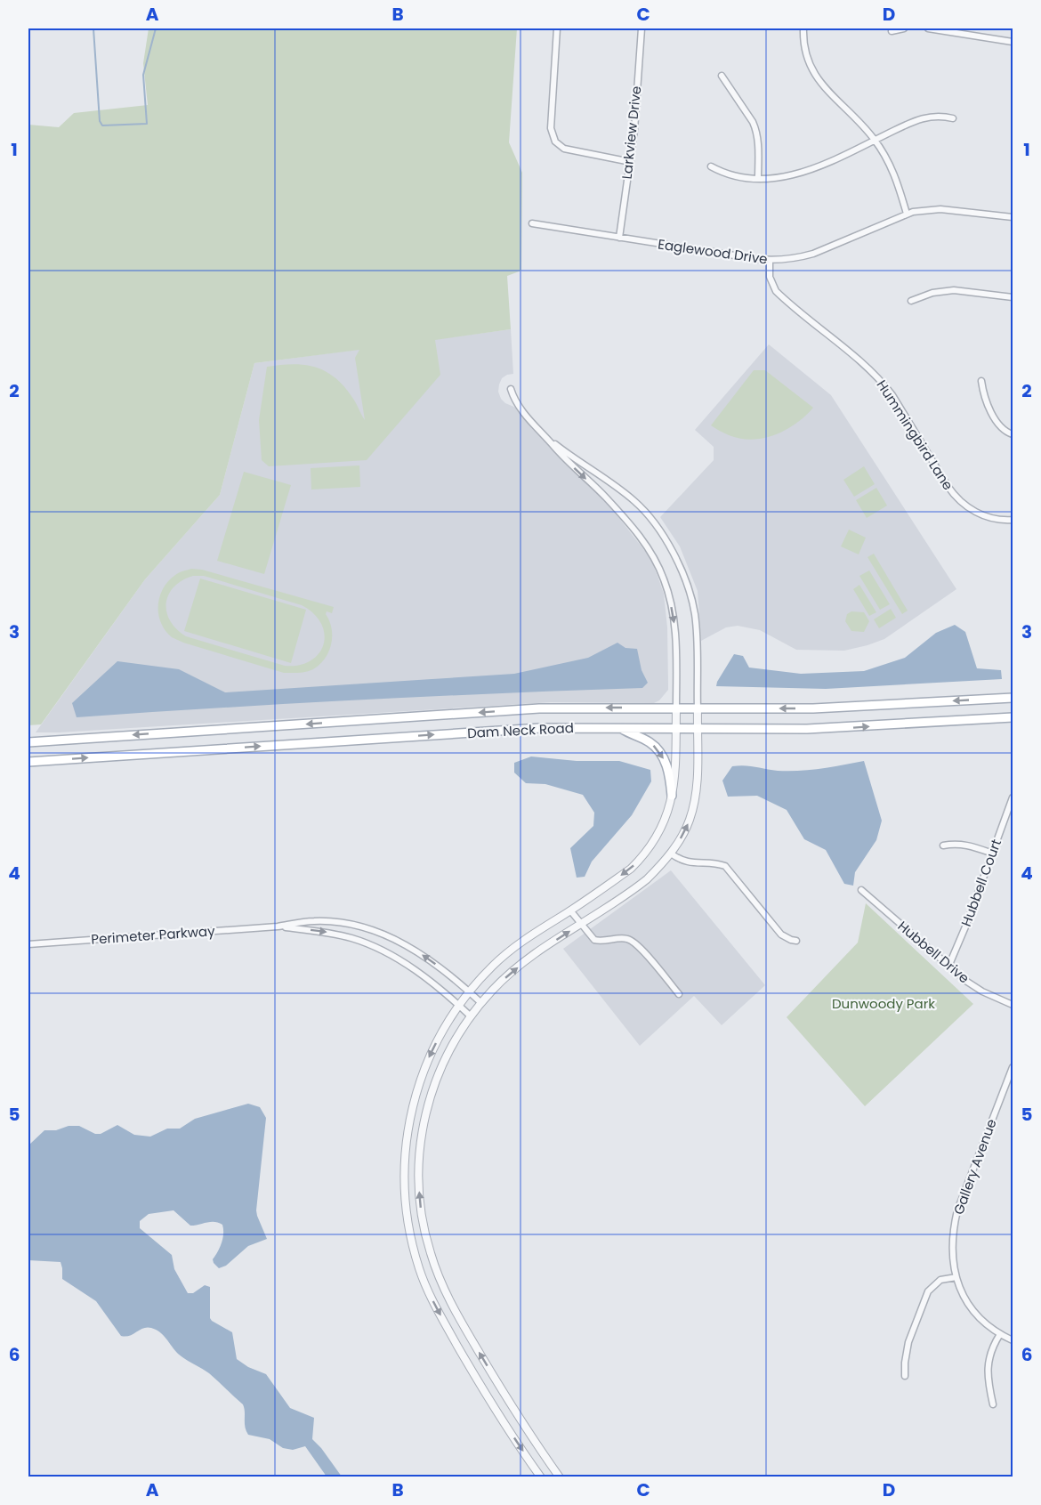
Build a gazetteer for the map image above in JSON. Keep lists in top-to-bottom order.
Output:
{
  "streets": {
    "main road": ["Dam Neck Road"],
    "street": [
      "Larkview Drive",
      "Eaglewood Drive",
      "Hummingbird Lane",
      "Hubbell Court",
      "Perimeter Parkway",
      "Hubbell Drive",
      "Gallery Avenue"
    ]
  },
  "crossings": [
    ["Larkview Drive", "Eaglewood Drive"],
    ["Eaglewood Drive", "Hummingbird Lane"],
    ["Hubbell Court", "Hubbell Drive"]
  ],
  "parks": ["Dunwoody Park"],
  "grid": {
    "columns": [
      "A",
      "B",
      "C",
      "D"
    ],
    "rows": [
      "1",
      "2",
      "3",
      "4",
      "5",
      "6"
    ]
  }
}
